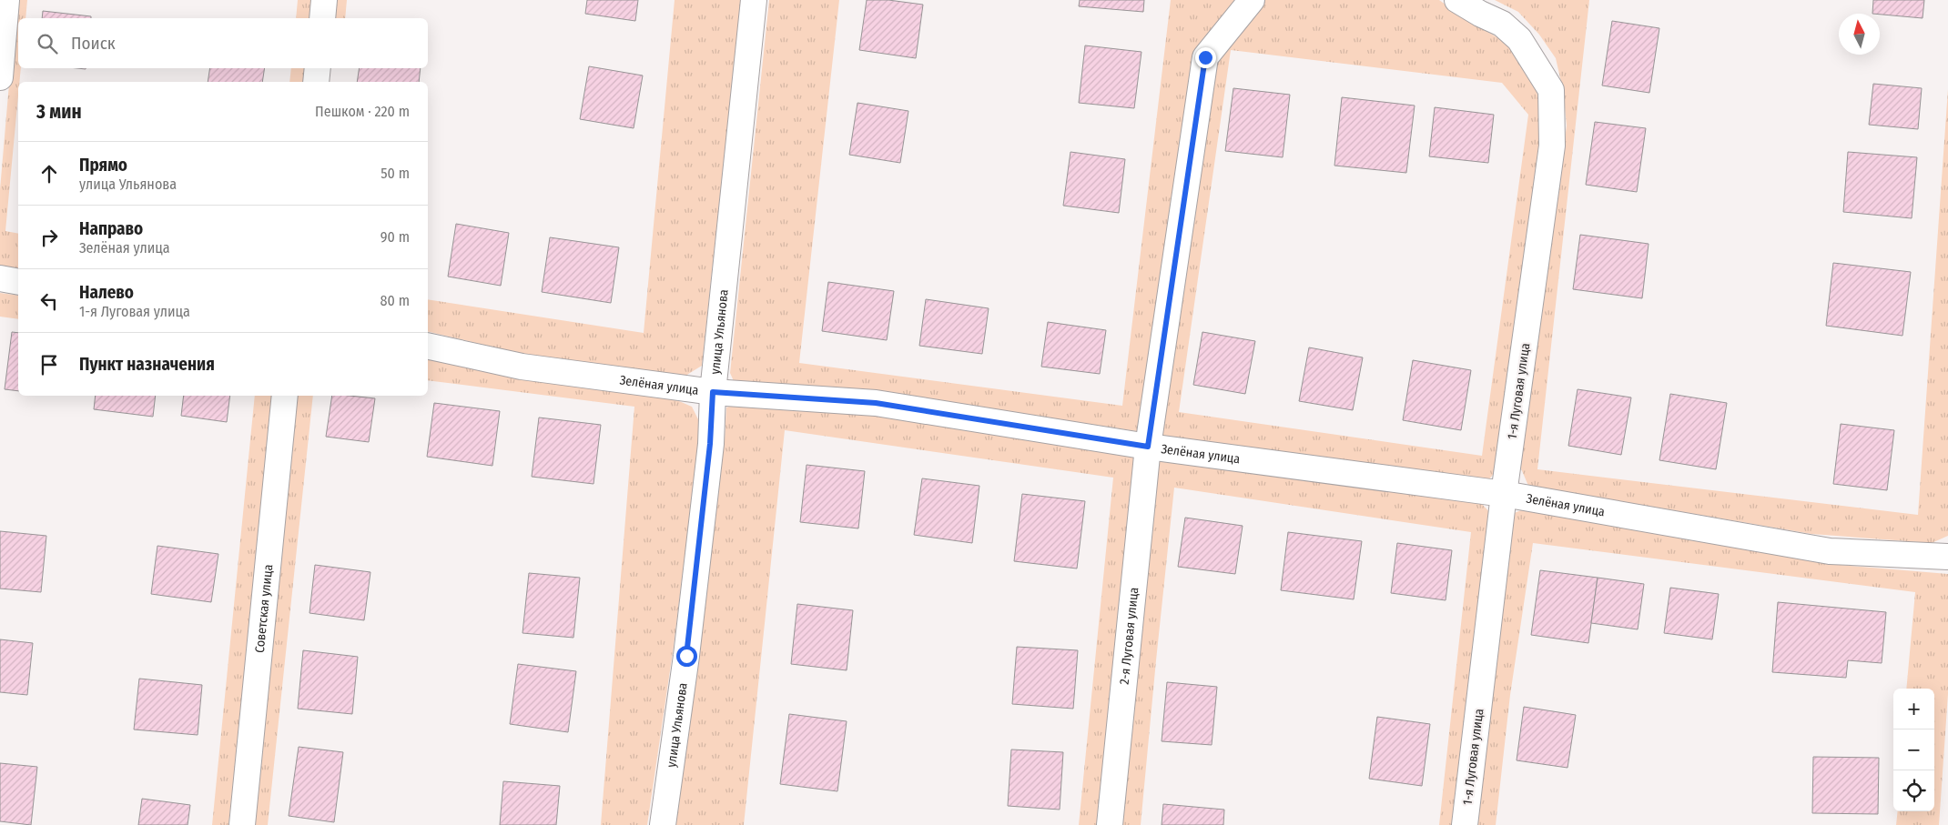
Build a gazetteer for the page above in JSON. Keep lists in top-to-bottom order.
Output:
{
  "streets": {
    "street": [
      "улица Ульянова",
      "Зелёная улица",
      "1-я Луговая улица",
      "Советская улица",
      "2-я Луговая улица"
    ]
  },
  "crossings": [
    ["улица Ульянова", "Зелёная улица"],
    ["Зелёная улица", "1-я Луговая улица"],
    ["Зелёная улица", "2-я Луговая улица"]
  ],
  "north": "top",
  "page": {
    "search": "Поиск",
    "heading": ["3 мин", "Пешком · 220 m"],
    "list": [
      ["Прямо", "улица Ульянова", "50 m"],
      ["Направо", "Зелёная улица", "90 m"],
      ["Налево", "1-я Луговая улица", "80 m"],
      "Пункт назначения"
    ],
    "map_buttons": ["+", "−"]
  }
}
